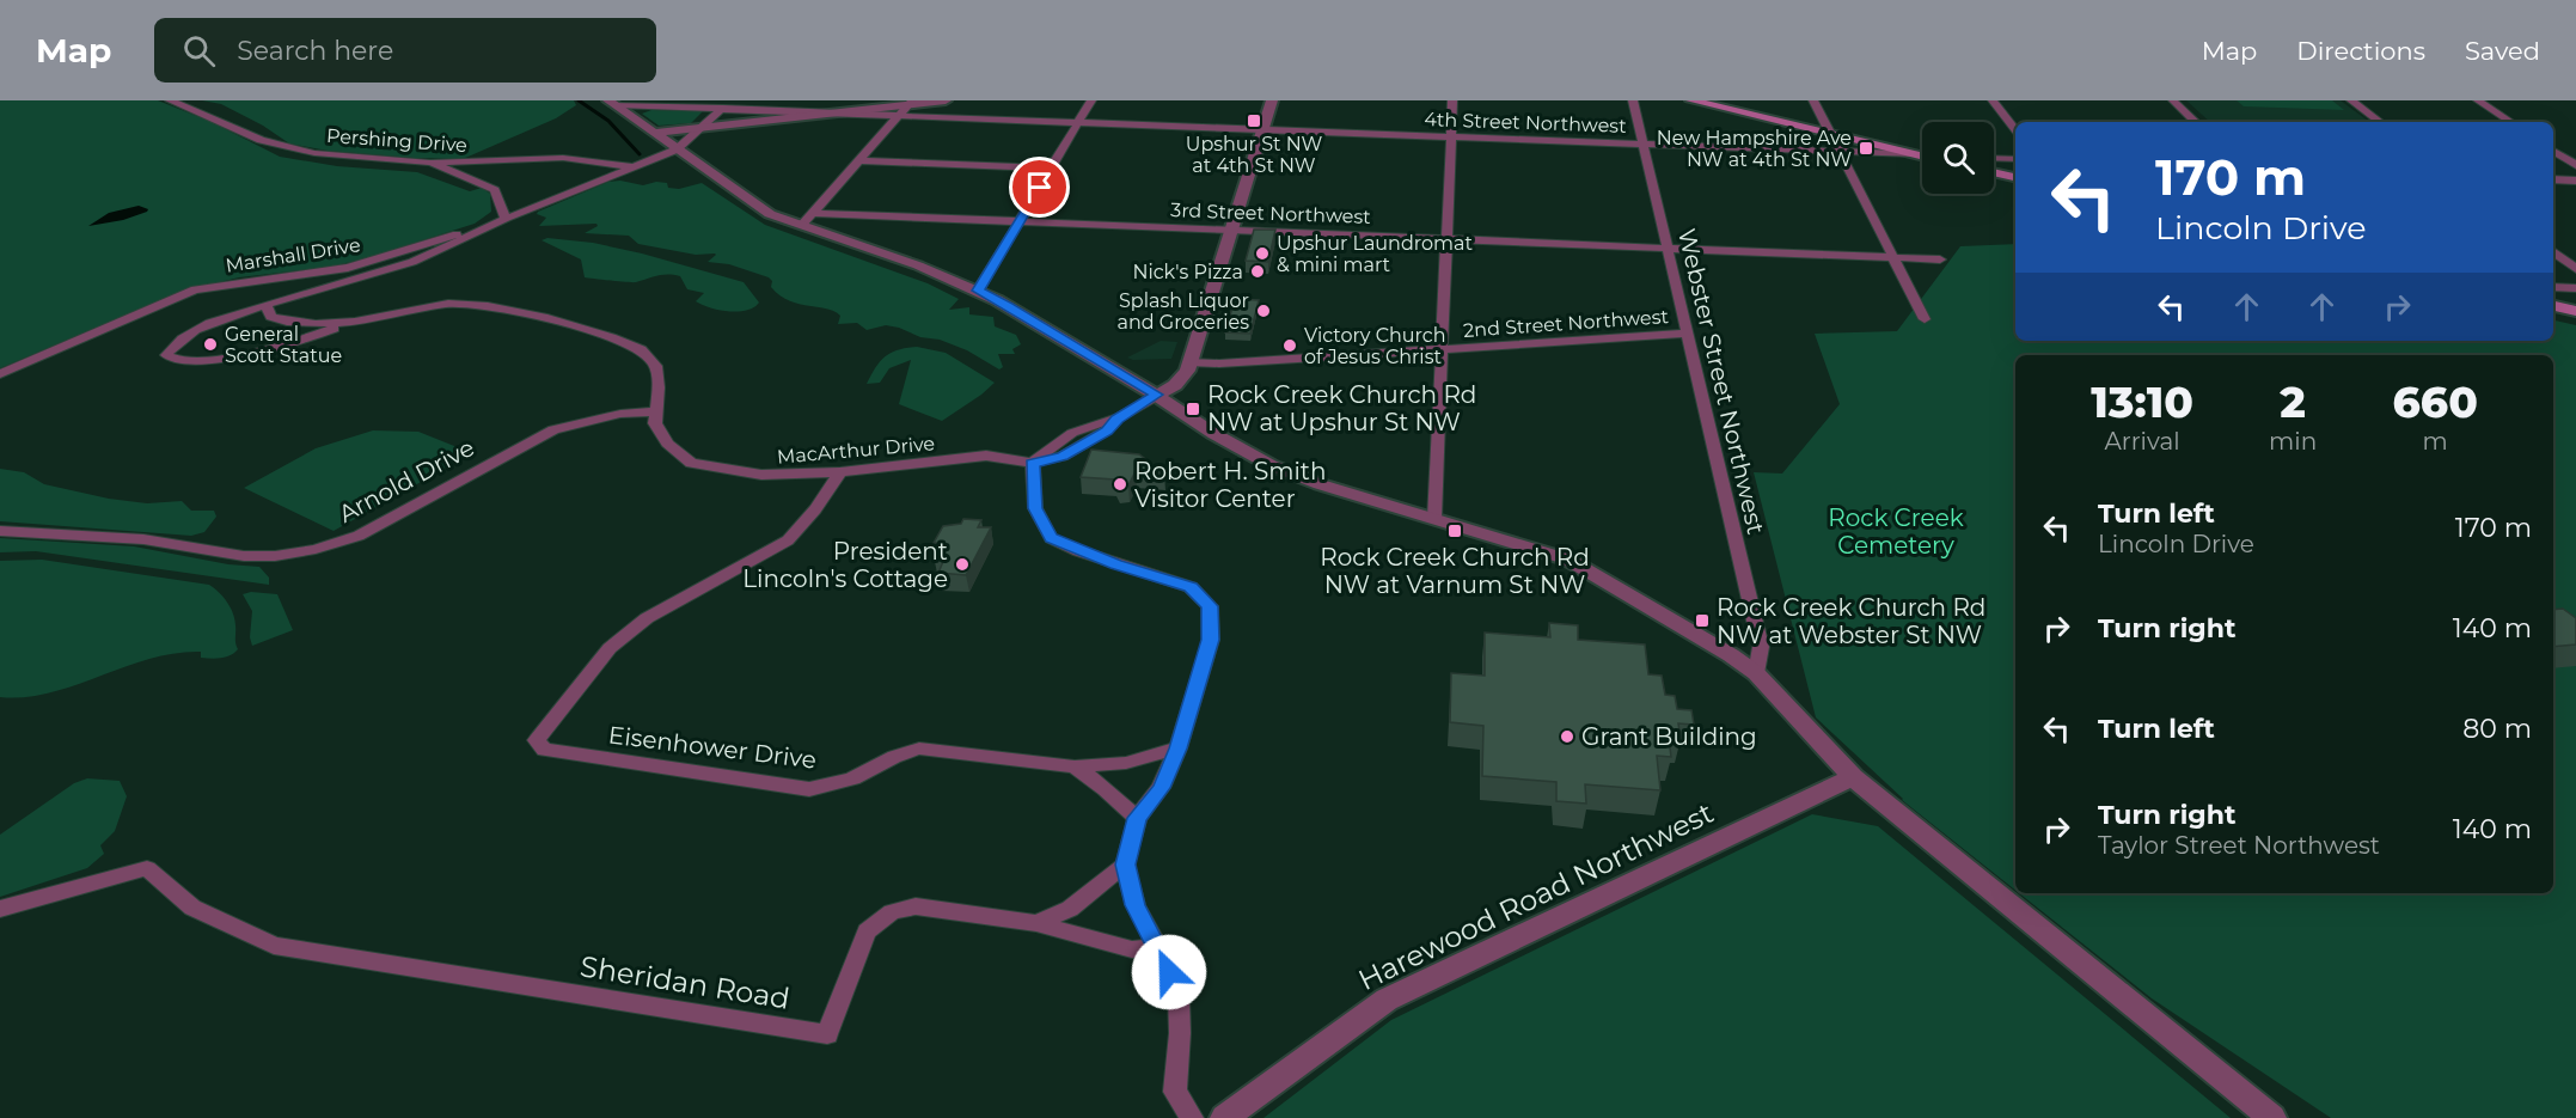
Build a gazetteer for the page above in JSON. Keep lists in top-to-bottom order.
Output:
{
  "streets": {
    "street": [
      "4th Street Northwest",
      "Pershing Drive",
      "3rd Street Northwest",
      "Marshall Drive",
      "2nd Street Northwest",
      "Webster Street Northwest",
      "MacArthur Drive",
      "Arnold Drive",
      "Eisenhower Drive",
      "Harewood Road Northwest",
      "Sheridan Road"
    ]
  },
  "crossings": [
    ["4th Street Northwest", "Webster Street Northwest"],
    ["Pershing Drive", "Marshall Drive"],
    ["3rd Street Northwest", "Webster Street Northwest"],
    ["2nd Street Northwest", "Webster Street Northwest"],
    ["MacArthur Drive", "Arnold Drive"],
    ["MacArthur Drive", "Eisenhower Drive"]
  ],
  "parks": ["Rock Creek Cemetery"],
  "places": {
    "transit": [
      "Upshur St NW at 4th St NW",
      "New Hampshire Ave NW at 4th St NW",
      "Rock Creek Church Rd NW at Upshur St NW",
      "Rock Creek Church Rd NW at Varnum St NW",
      "Rock Creek Church Rd NW at Webster St NW"
    ],
    "other": [
      "Upshur Laundromat & mini mart",
      "Nick's Pizza",
      "Splash Liquor and Groceries",
      "General Scott Statue",
      "Victory Church of Jesus Christ",
      "Robert H. Smith Visitor Center",
      "President Lincoln's Cottage",
      "Grant Building"
    ]
  },
  "page": {
    "header": "Map",
    "search": "Search here",
    "nav": ["Map", "Directions", "Saved"],
    "turn": ["170 m", "Lincoln Drive"],
    "eta": [
      "13:10",
      "Arrival",
      "2",
      "min",
      "660",
      "m"
    ],
    "list": [
      {
        "name": "Turn left",
        "note": "Lincoln Drive",
        "value": "170 m"
      },
      {
        "name": "Turn right",
        "value": "140 m"
      },
      {
        "name": "Turn left",
        "value": "80 m"
      },
      {
        "name": "Turn right",
        "note": "Taylor Street Northwest",
        "value": "140 m"
      }
    ]
  }
}
